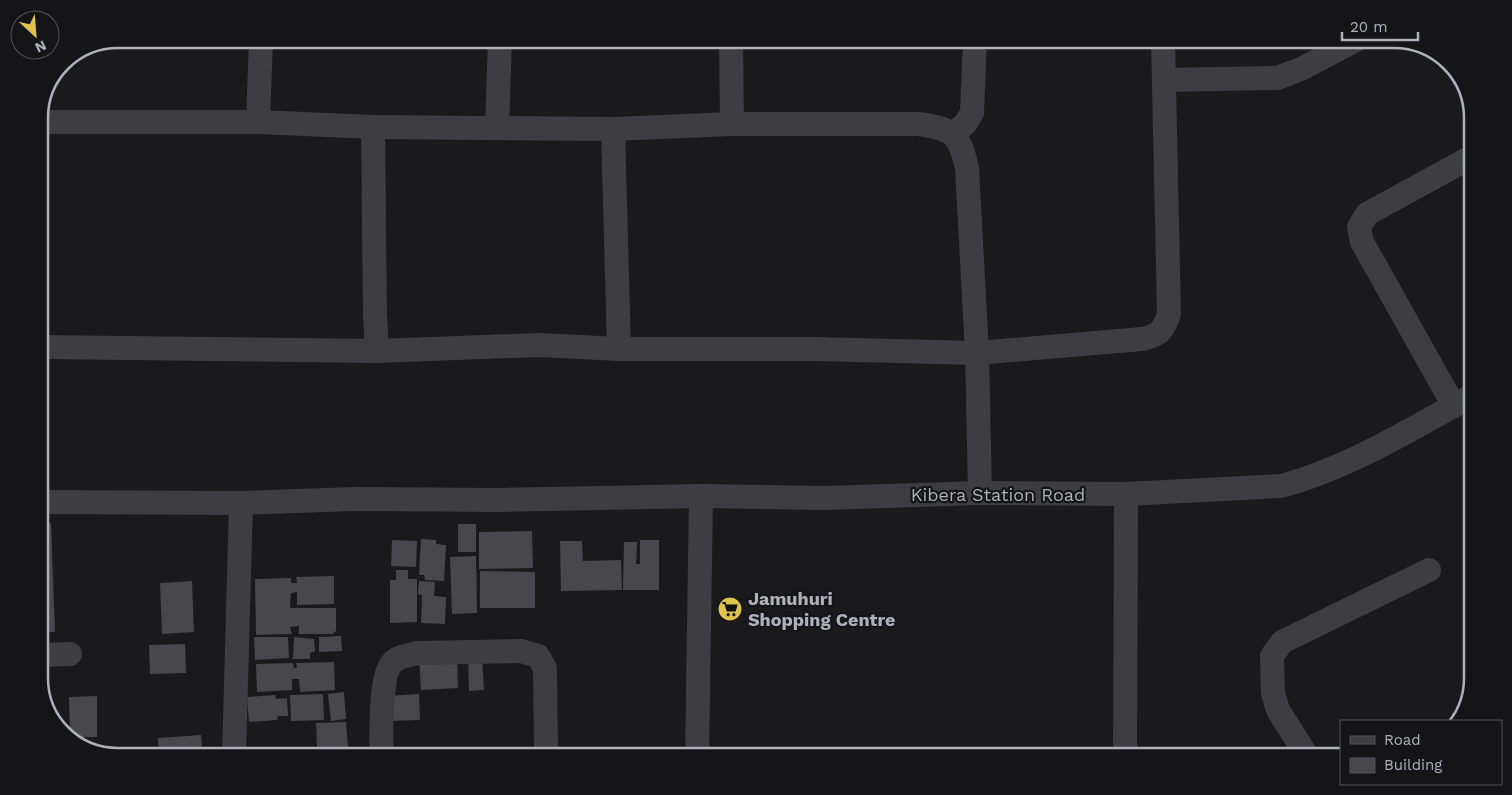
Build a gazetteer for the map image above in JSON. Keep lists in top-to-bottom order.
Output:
{
  "streets": {
    "street": ["Kibera Station Road"]
  },
  "places": {
    "supermarket": ["Jamuhuri Shopping Centre"]
  },
  "legend": ["Road", "Building"],
  "scale_bar": "20 m",
  "north": "bottom right"
}
